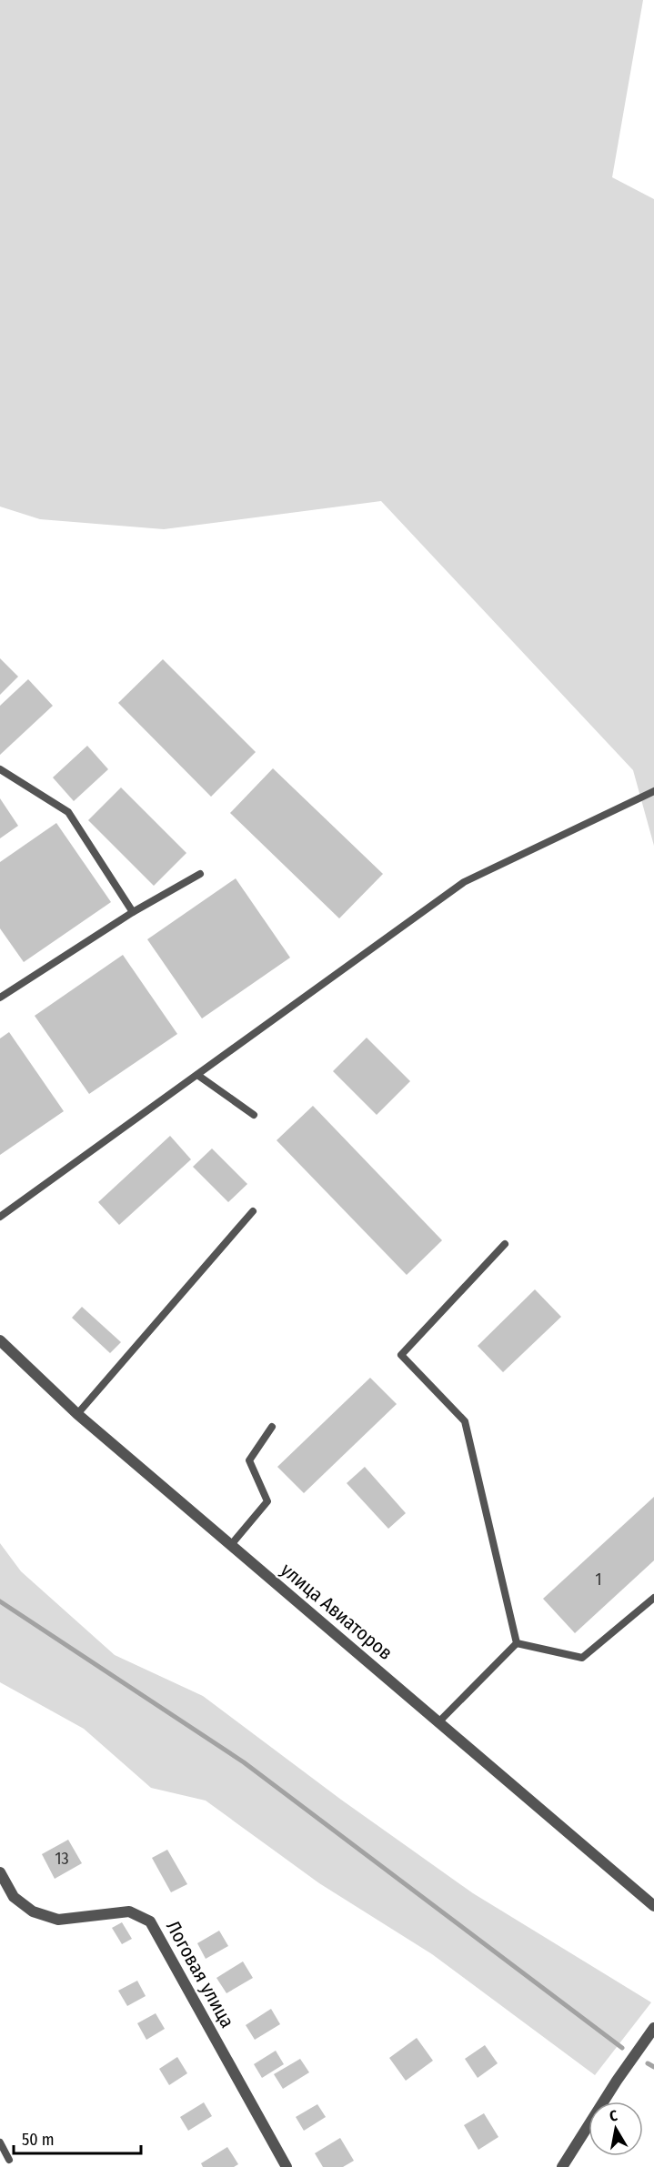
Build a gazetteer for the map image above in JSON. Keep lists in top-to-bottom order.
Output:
{
  "streets": {
    "street": ["улица Авиаторов", "Логовая улица"]
  },
  "house_numbers": ["1", "13"],
  "scale_bar": "50 m",
  "north": "top"
}
